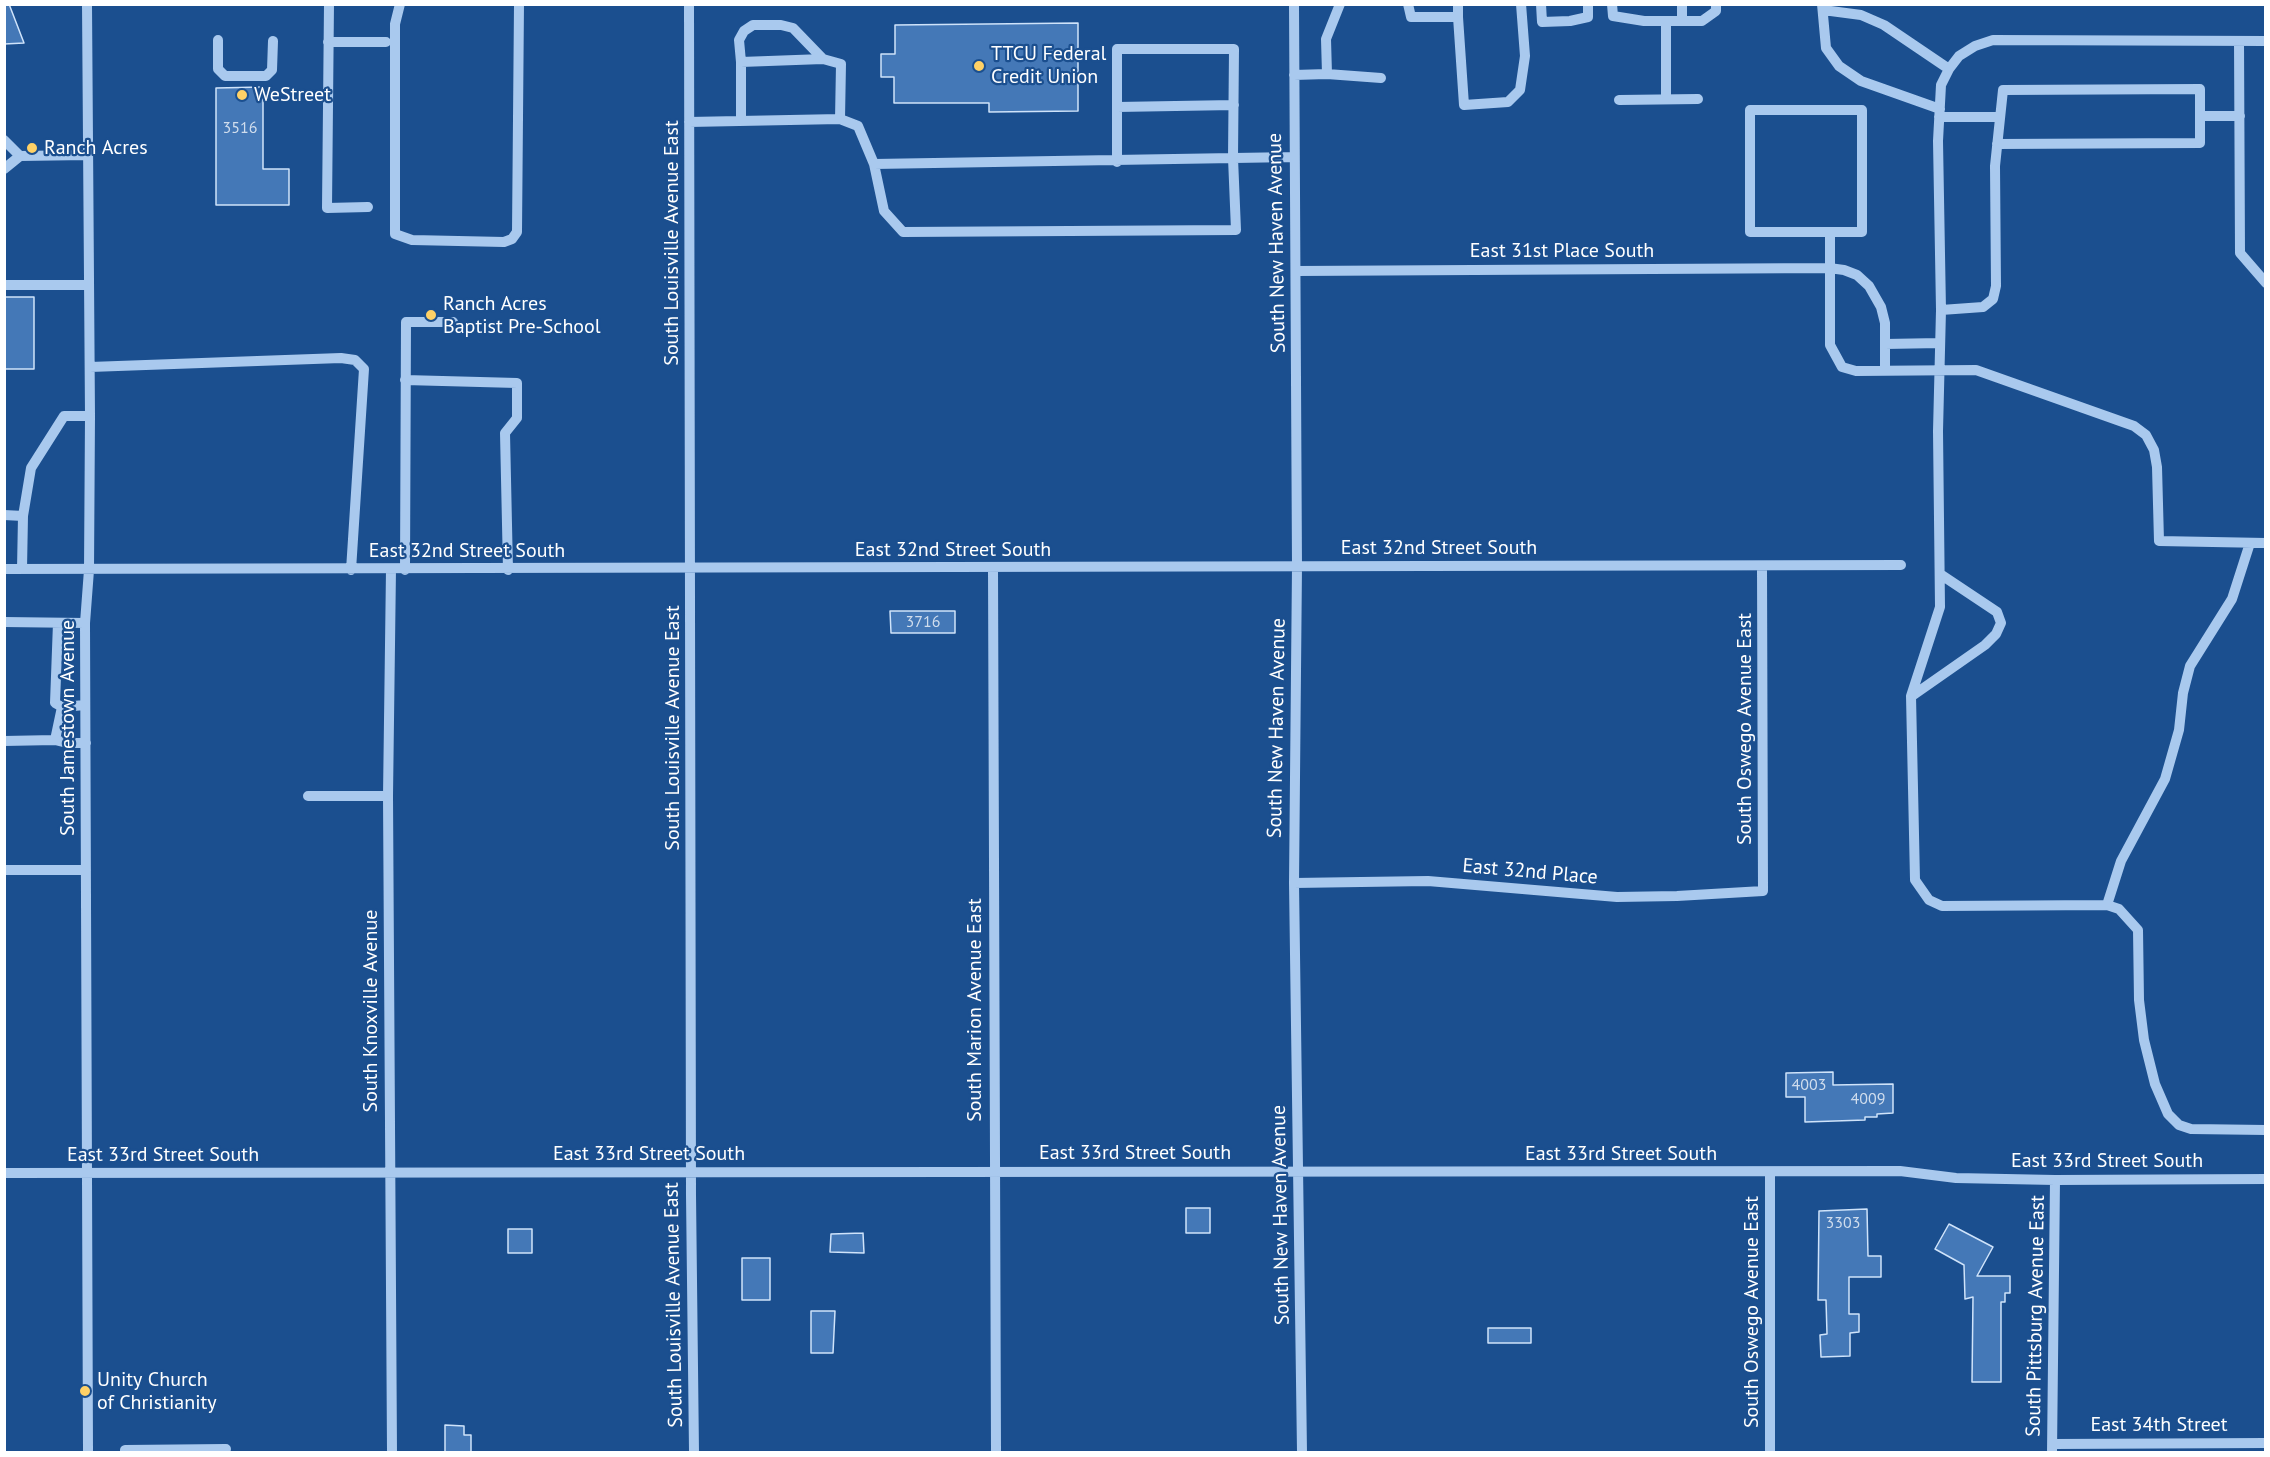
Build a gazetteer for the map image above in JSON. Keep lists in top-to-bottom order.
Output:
{
  "streets": {
    "street": [
      "South Louisville Avenue East",
      "South New Haven Avenue",
      "East 31st Place South",
      "East 32nd Street South",
      "South Jamestown Avenue",
      "South Oswego Avenue East",
      "East 32nd Place",
      "South Marion Avenue East",
      "South Knoxville Avenue",
      "East 33rd Street South",
      "South Pittsburg Avenue East",
      "East 34th Street"
    ]
  },
  "crossings": [
    ["South Louisville Avenue East", "East 32nd Street South"],
    ["South Louisville Avenue East", "East 33rd Street South"],
    ["South New Haven Avenue", "East 31st Place South"],
    ["South New Haven Avenue", "East 32nd Street South"],
    ["South New Haven Avenue", "East 32nd Place"],
    ["South New Haven Avenue", "East 33rd Street South"],
    ["East 32nd Street South", "South Jamestown Avenue"],
    ["East 32nd Street South", "South Oswego Avenue East"],
    ["East 32nd Street South", "South Marion Avenue East"],
    ["East 32nd Street South", "South Knoxville Avenue"],
    ["South Jamestown Avenue", "East 33rd Street South"],
    ["South Oswego Avenue East", "East 32nd Place"],
    ["South Oswego Avenue East", "East 33rd Street South"],
    ["South Marion Avenue East", "East 33rd Street South"],
    ["South Knoxville Avenue", "East 33rd Street South"],
    ["East 33rd Street South", "South Pittsburg Avenue East"],
    ["South Pittsburg Avenue East", "East 34th Street"]
  ],
  "places": [
    "TTCU Federal Credit Union",
    "WeStreet",
    "Ranch Acres",
    "Ranch Acres Baptist Pre-School",
    "Unity Church of Christianity"
  ],
  "house_numbers": [
    "3516",
    "3716",
    "4003",
    "4009",
    "3303"
  ]
}
